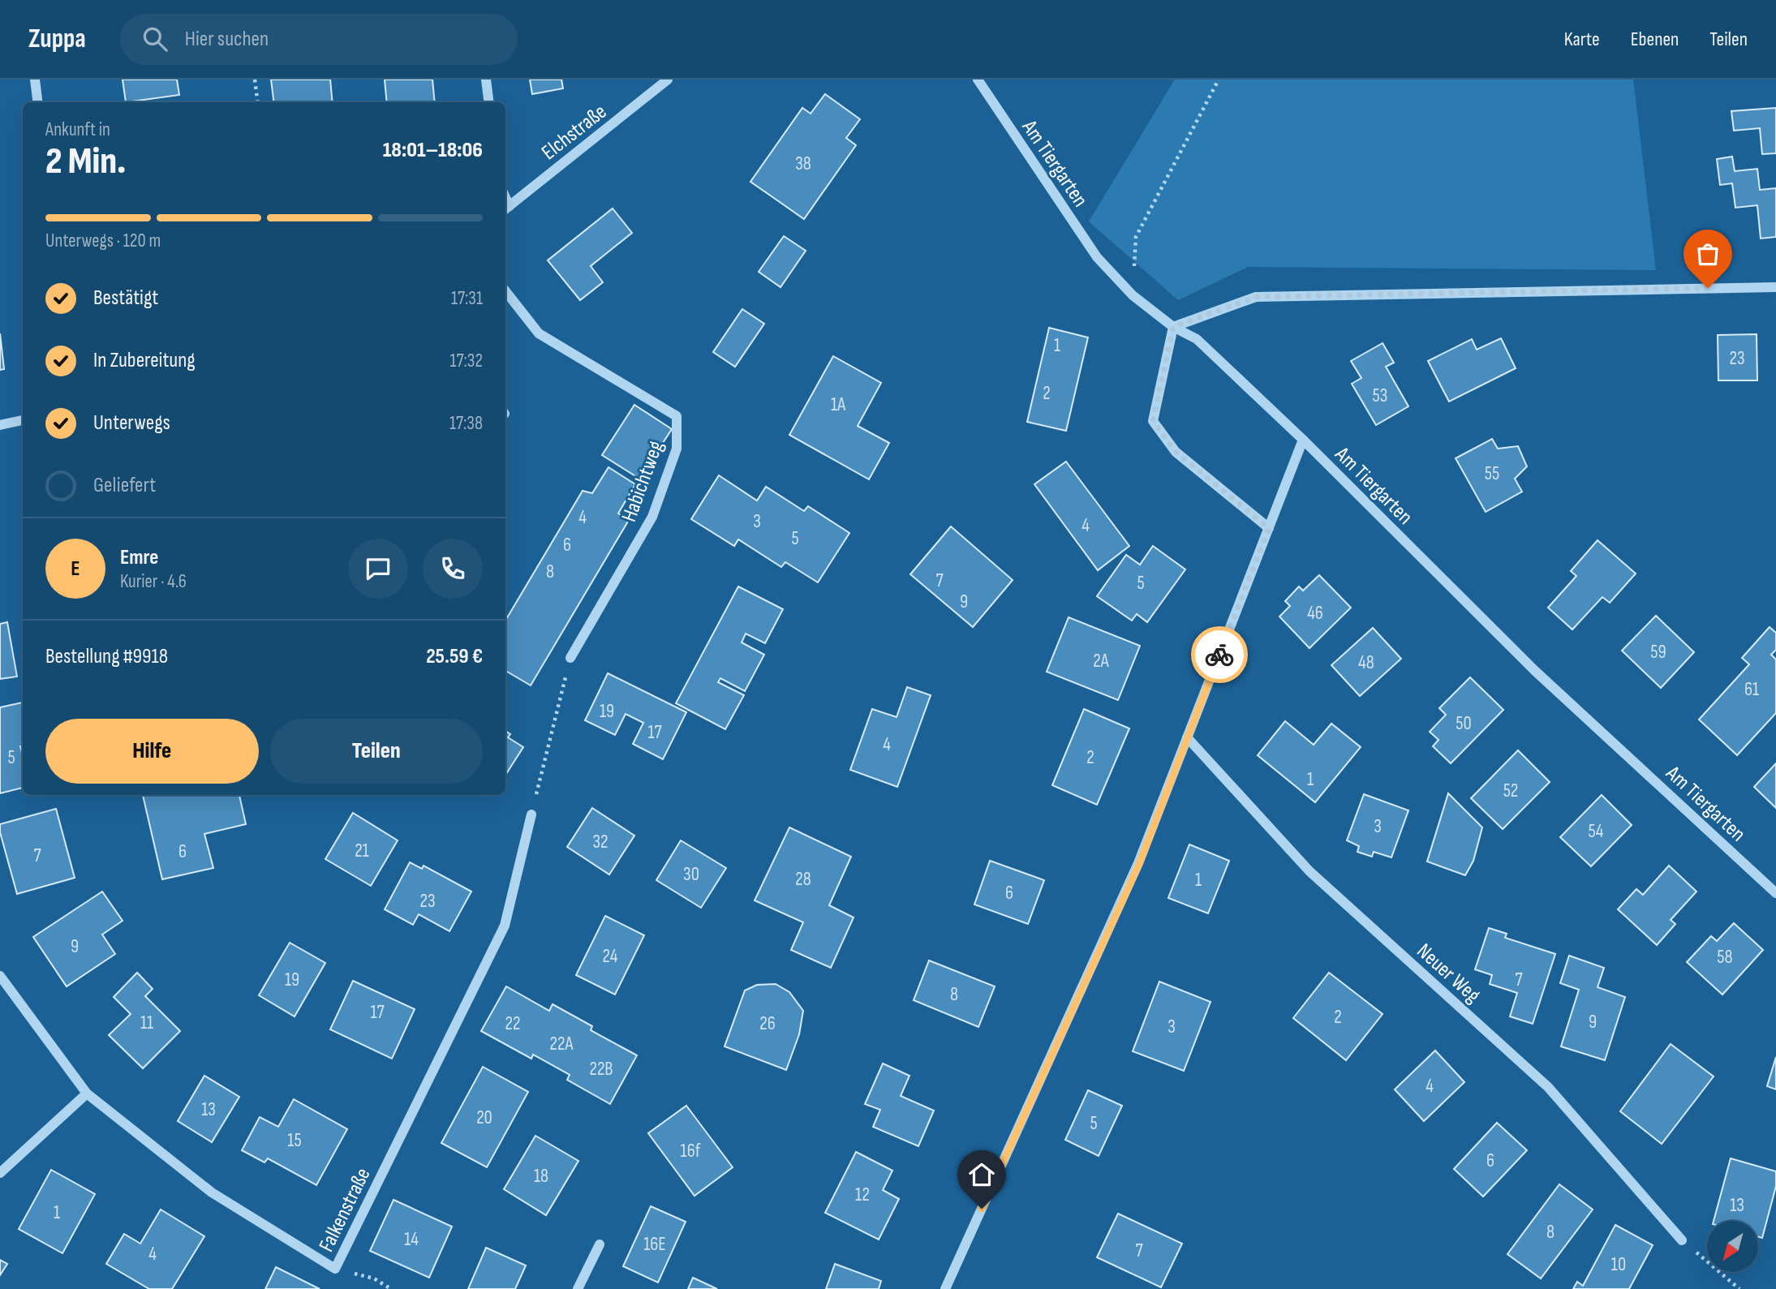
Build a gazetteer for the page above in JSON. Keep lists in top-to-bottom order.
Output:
{
  "streets": {
    "street": [
      "Elchstraße",
      "Am Tiergarten",
      "Habichtweg",
      "Neuer Weg",
      "Falkenstraße"
    ]
  },
  "house_numbers": [
    "38",
    "1",
    "23",
    "2",
    "53",
    "1A",
    "55",
    "4",
    "3",
    "4",
    "5",
    "6",
    "8",
    "7",
    "5",
    "9",
    "46",
    "59",
    "2A",
    "48",
    "61",
    "19",
    "50",
    "17",
    "4",
    "5",
    "2",
    "1",
    "52",
    "3",
    "54",
    "32",
    "21",
    "6",
    "7",
    "30",
    "28",
    "1",
    "6",
    "23",
    "9",
    "24",
    "58",
    "19",
    "7",
    "8",
    "17",
    "2",
    "9",
    "11",
    "22",
    "26",
    "3",
    "22A",
    "22B",
    "4",
    "13",
    "20",
    "5",
    "15",
    "16f",
    "6",
    "18",
    "12",
    "13",
    "1",
    "8",
    "14",
    "16E",
    "7",
    "4",
    "10"
  ],
  "north": "bottom left",
  "page": {
    "header": "Zuppa",
    "search": "Hier suchen",
    "nav": ["Karte", "Ebenen", "Teilen"],
    "heading": ["2 Min.", "Ankunft in", "18:01–18:06"],
    "panel": [
      "Emre",
      "Kurier · 4.6",
      "Bestellung #9918",
      "25.59 €"
    ],
    "bar": "Unterwegs · 120 m",
    "list": [
      ["Bestätigt", "17:31"],
      ["In Zubereitung", "17:32"],
      ["Unterwegs", "17:38"],
      "Geliefert"
    ],
    "round": "E",
    "buttons": ["Hilfe", "Teilen"]
  }
}
